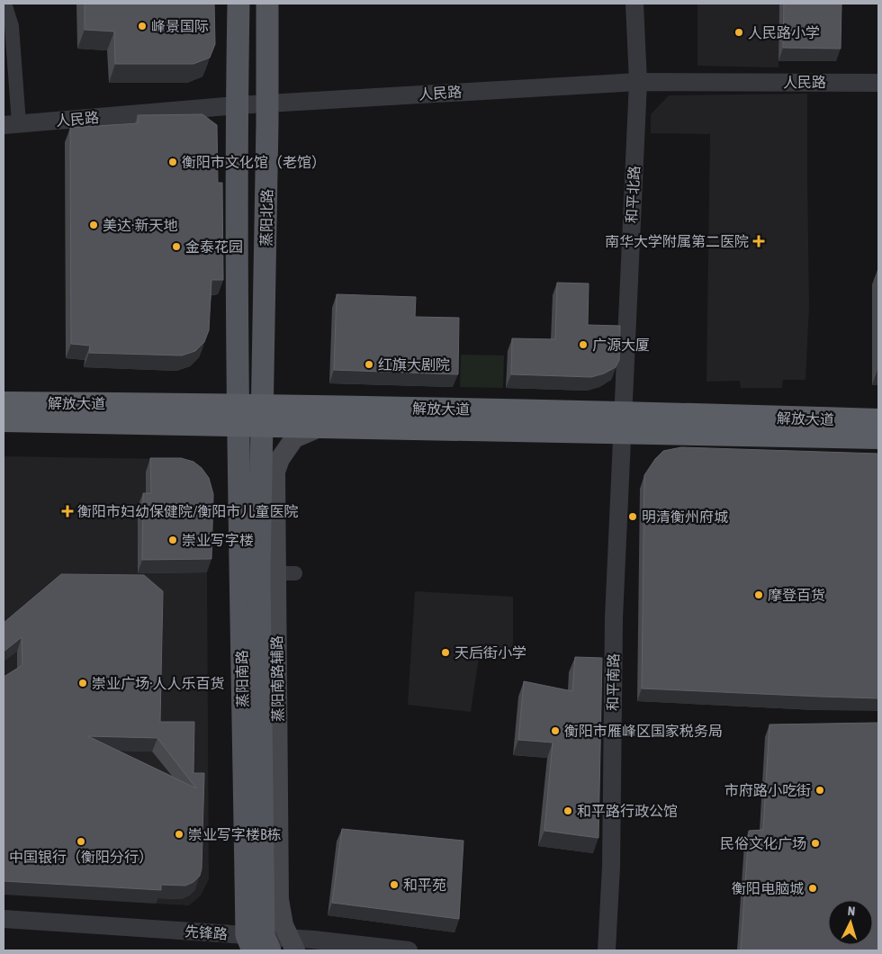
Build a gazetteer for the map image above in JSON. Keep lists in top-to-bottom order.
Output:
{
  "streets": {
    "highway": ["解放大道"],
    "main road": ["蒸阳北路", "蒸阳南路", "蒸阳南路辅路"],
    "street": [
      "人民路",
      "和平北路",
      "和平南路",
      "先锋路"
    ]
  },
  "crossings": [
    ["人民路", "和平北路"],
    ["人民路", "蒸阳北路"],
    ["和平北路", "解放大道"],
    ["和平北路", "和平南路"],
    ["蒸阳北路", "解放大道"],
    ["蒸阳北路", "蒸阳南路"],
    ["解放大道", "蒸阳南路"],
    ["解放大道", "蒸阳南路辅路"],
    ["解放大道", "和平南路"],
    ["蒸阳南路", "蒸阳南路辅路"],
    ["蒸阳南路", "先锋路"],
    ["蒸阳南路辅路", "先锋路"]
  ],
  "places": {
    "other": [
      "峰景国际",
      "人民路小学",
      "衡阳市文化馆（老馆）",
      "美达·新天地",
      "金泰花园",
      "广源大厦",
      "红旗大剧院",
      "明清衡州府城",
      "崇业写字楼",
      "摩登百货",
      "天后街小学",
      "崇业广场·人人乐百货",
      "衡阳市雁峰区国家税务局",
      "市府路小吃街",
      "和平路行政公馆",
      "崇业写字楼B栋",
      "中国银行（衡阳分行）",
      "民俗文化广场",
      "和平苑",
      "衡阳电脑城"
    ],
    "health": ["南华大学附属第二医院", "衡阳市妇幼保健院/衡阳市儿童医院"]
  },
  "north": "top"
}
